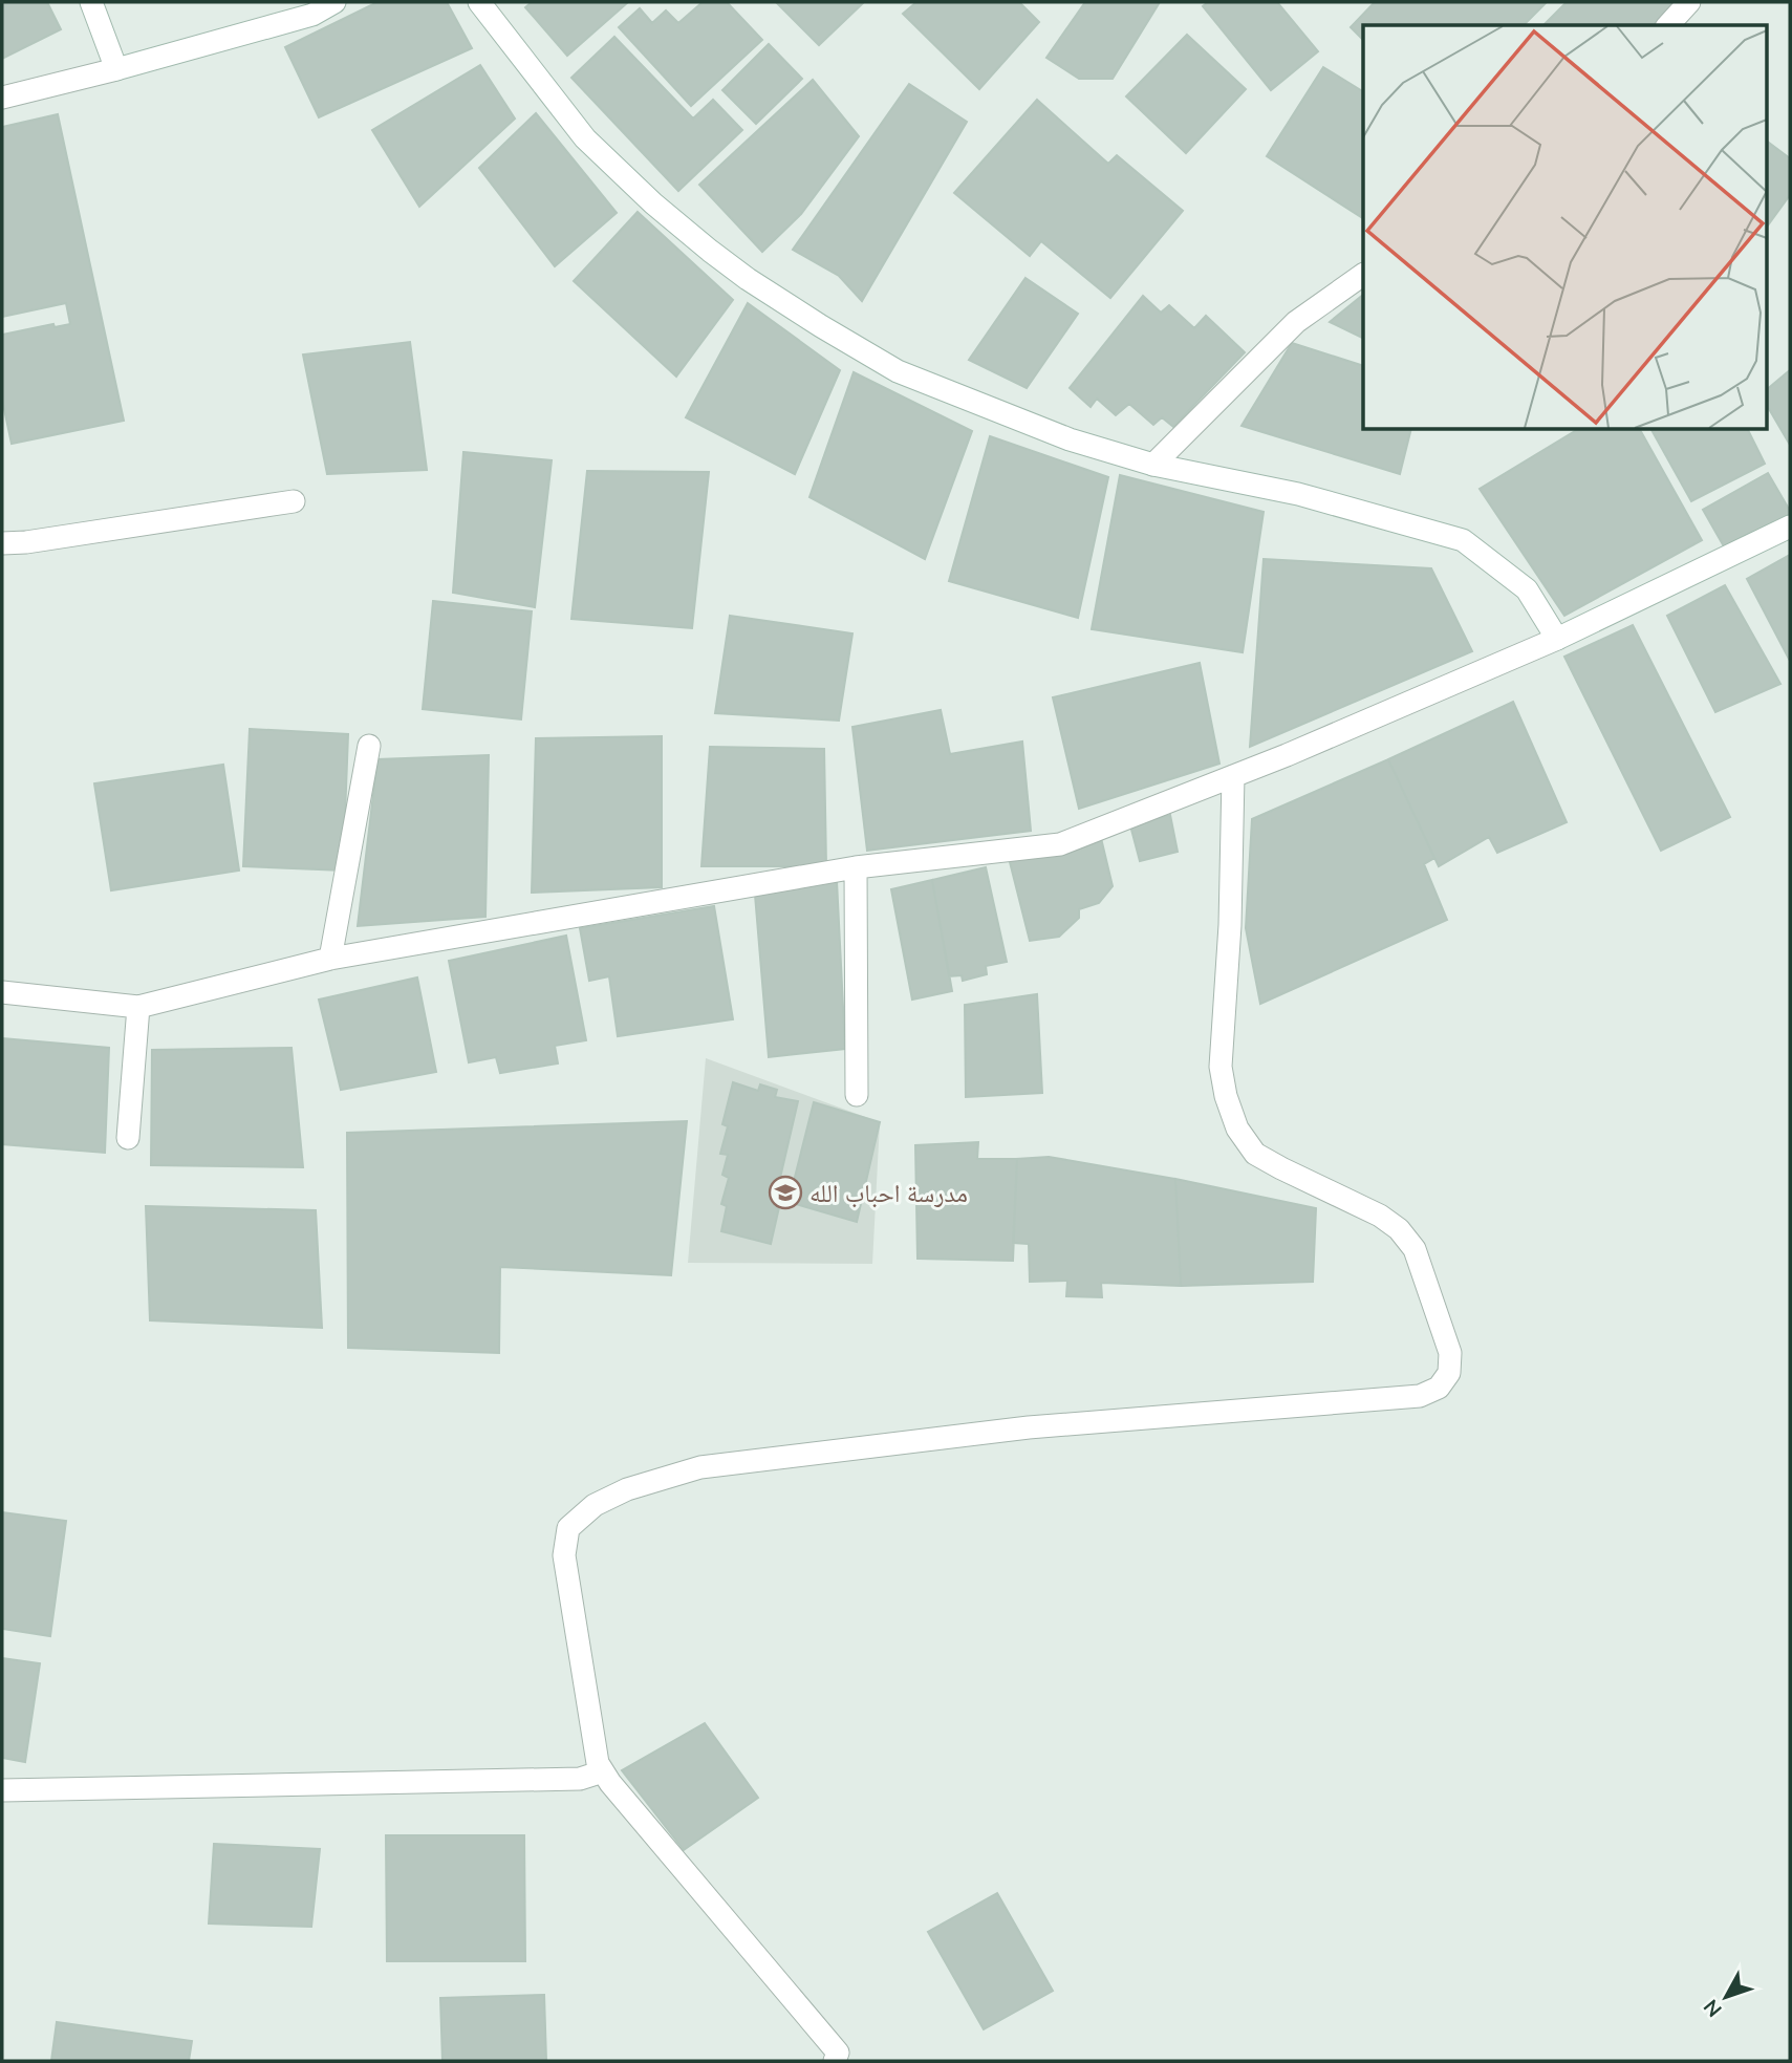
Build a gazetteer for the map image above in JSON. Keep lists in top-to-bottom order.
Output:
{
  "places": {
    "school or university": ["مدرسة احباب الله"]
  },
  "north": "bottom left"
}
